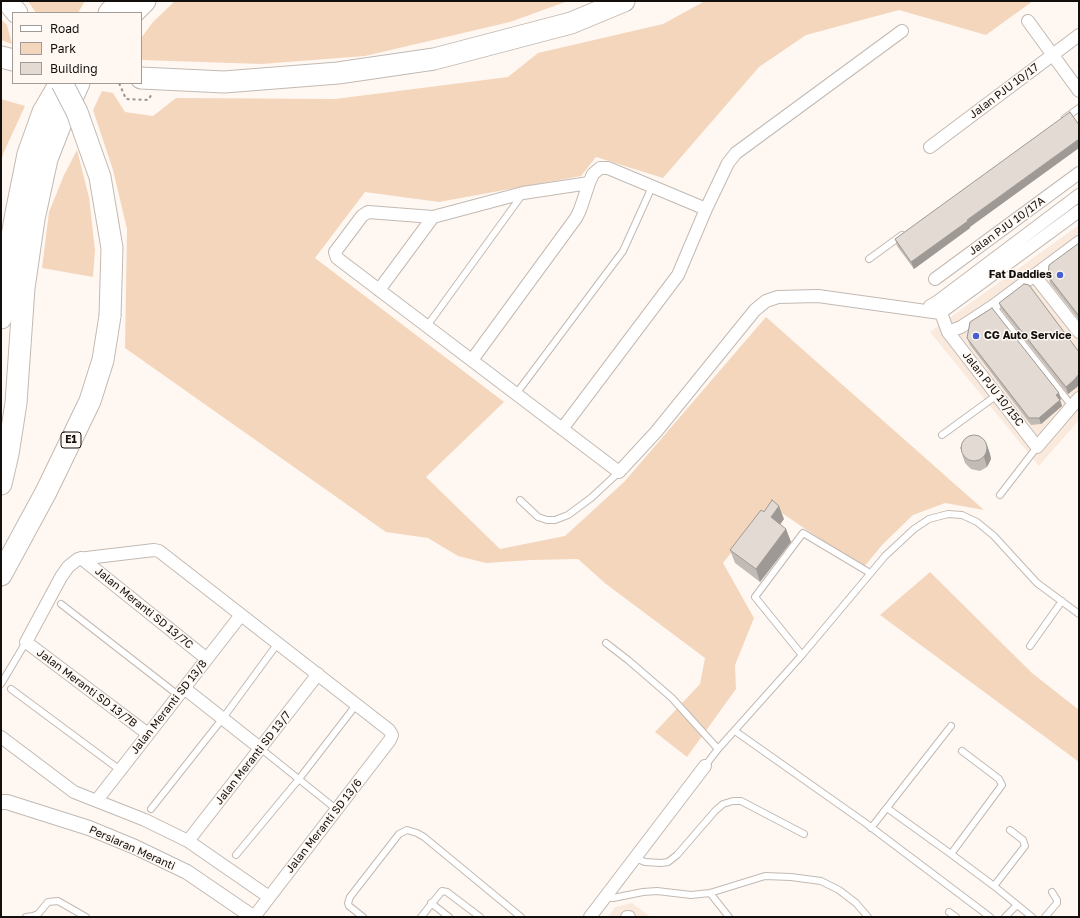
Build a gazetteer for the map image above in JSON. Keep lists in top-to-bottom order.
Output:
{
  "streets": {
    "highway": ["E1"],
    "street": [
      "Jalan PJU 10/17",
      "Jalan PJU 10/17A",
      "Jalan PJU 10/15C",
      "Jalan Meranti SD 13/7C",
      "Jalan Meranti SD 13/7B",
      "Jalan Meranti SD 13/8",
      "Jalan Meranti SD 13/7",
      "Jalan Meranti SD 13/6",
      "Persiaran Meranti"
    ]
  },
  "crossings": [
    ["Jalan Meranti SD 13/7C", "Jalan Meranti SD 13/8"],
    ["Jalan Meranti SD 13/7B", "Jalan Meranti SD 13/8"],
    ["Jalan Meranti SD 13/6", "Persiaran Meranti"]
  ],
  "places": ["Fat Daddies", "CG Auto Service"],
  "legend": ["Road", "Park", "Building"]
}
